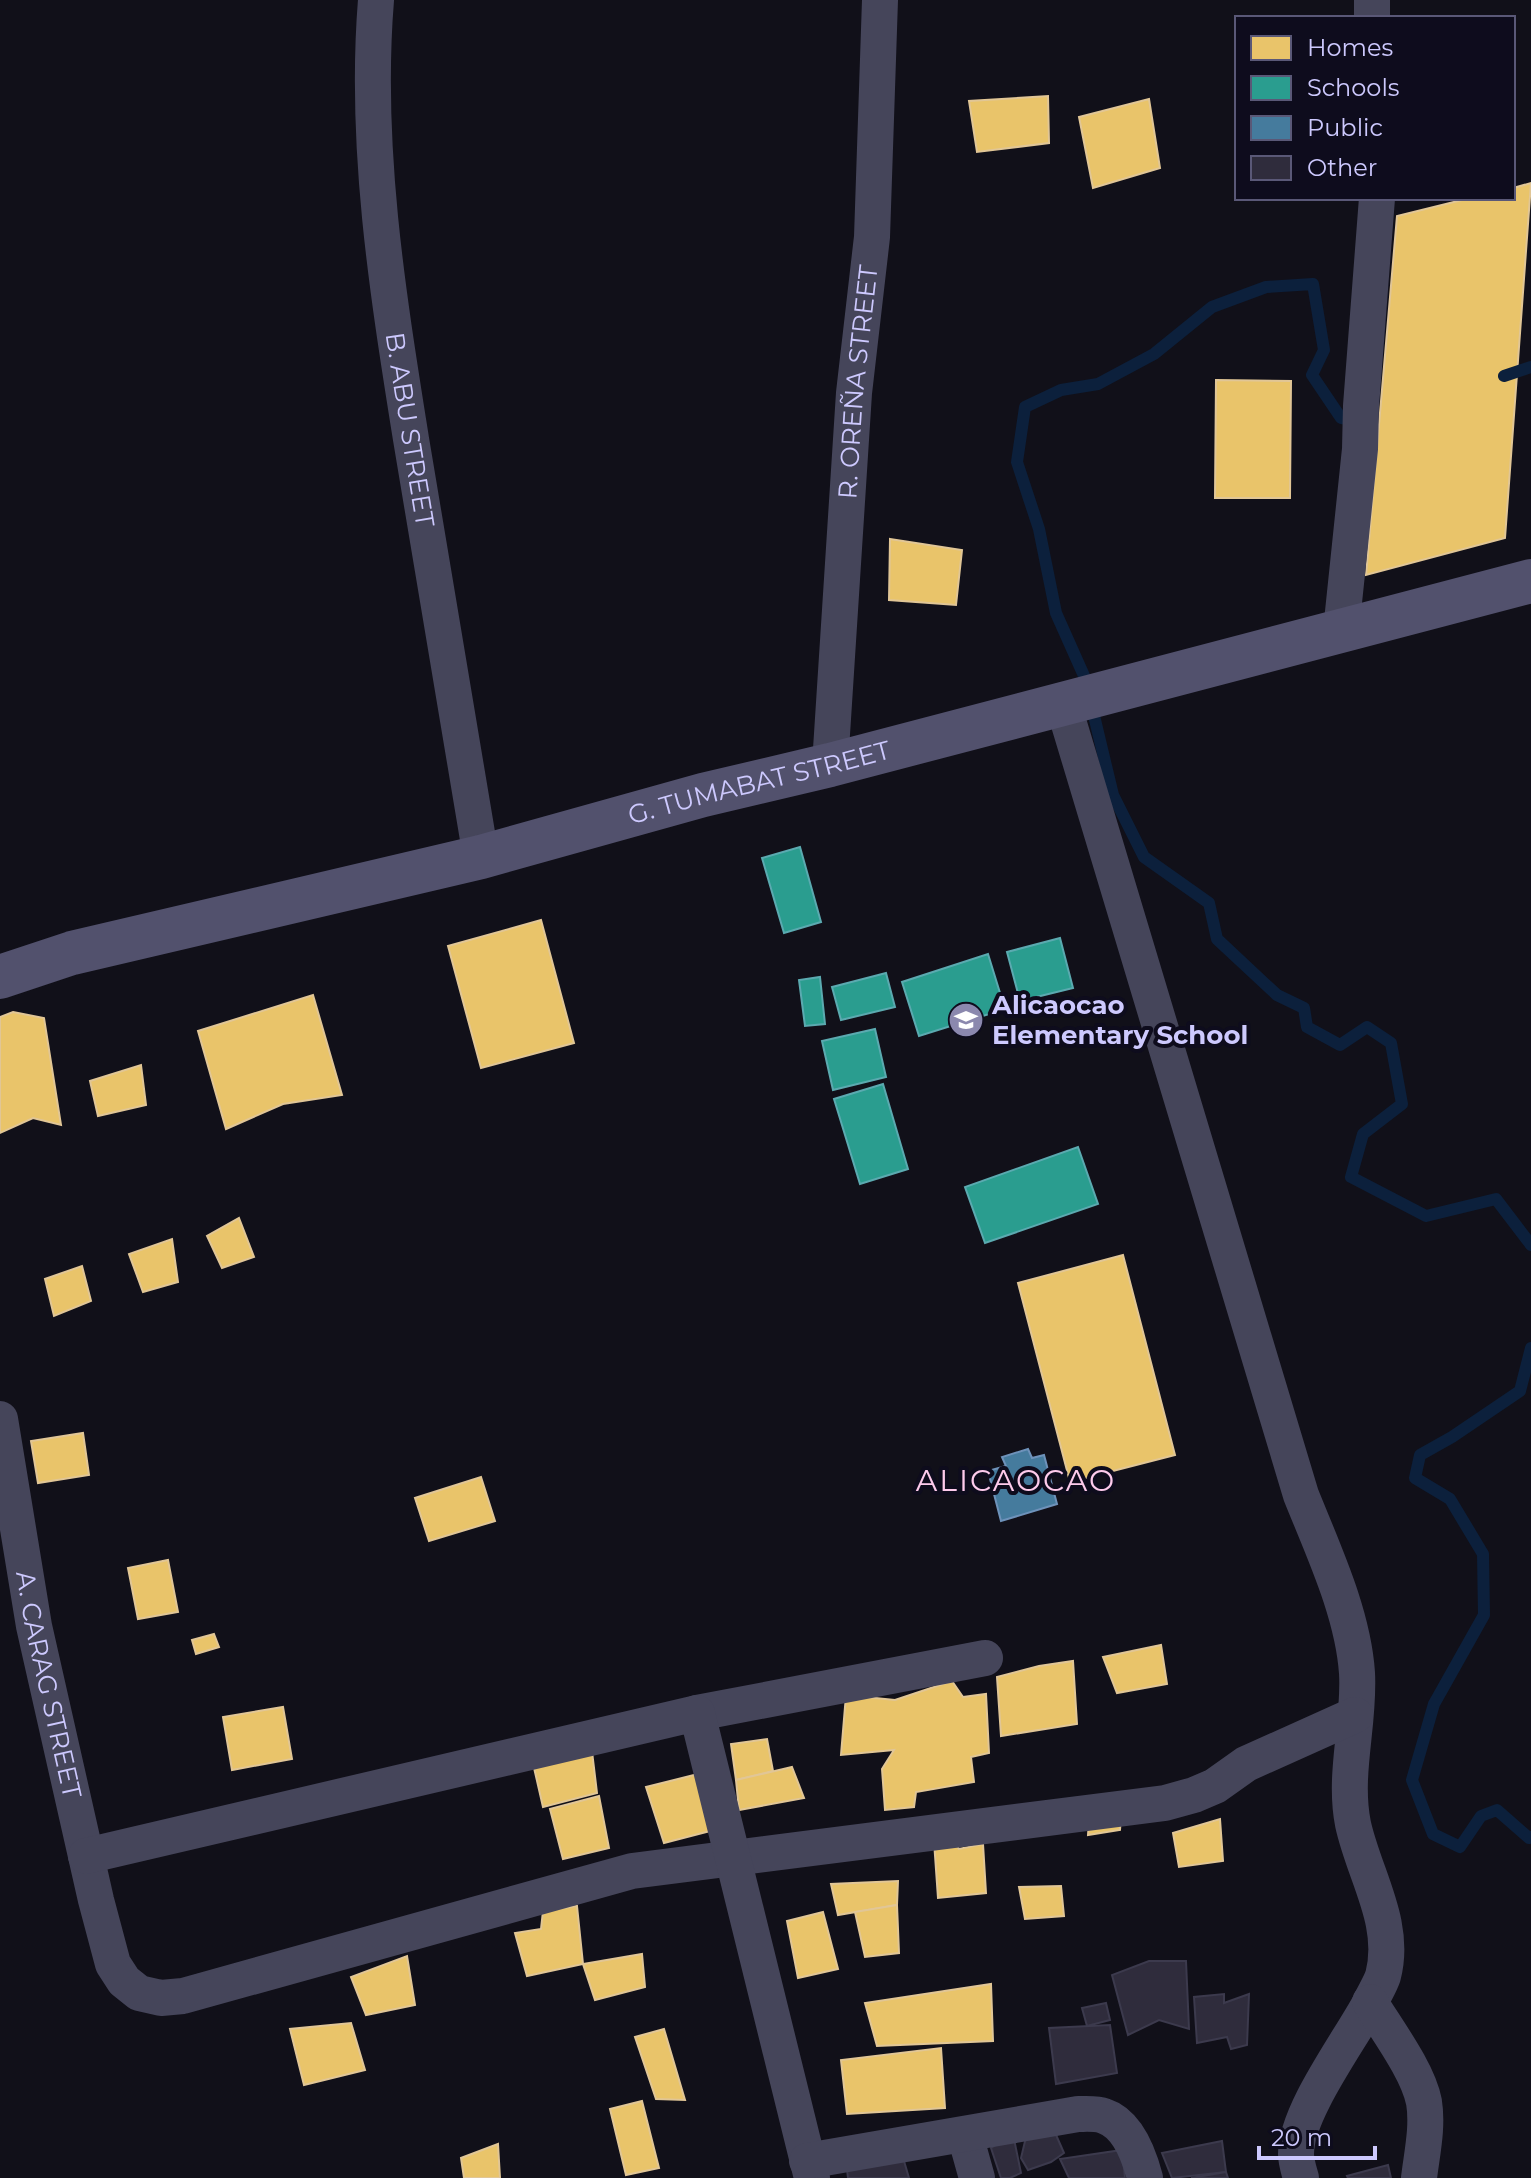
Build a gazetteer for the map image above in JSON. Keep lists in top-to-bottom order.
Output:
{
  "streets": {
    "main road": ["G. TUMABAT STREET"],
    "street": ["R. OREÑA STREET", "B. ABU STREET", "A. CARAG STREET"]
  },
  "crossings": [
    ["R. OREÑA STREET", "G. TUMABAT STREET"],
    ["B. ABU STREET", "G. TUMABAT STREET"]
  ],
  "districts": ["ALICAOCAO"],
  "places": {
    "school or university": ["Alicaocao Elementary School"]
  },
  "legend": [
    "Homes",
    "Schools",
    "Public",
    "Other"
  ],
  "scale_bar": "20 m"
}
